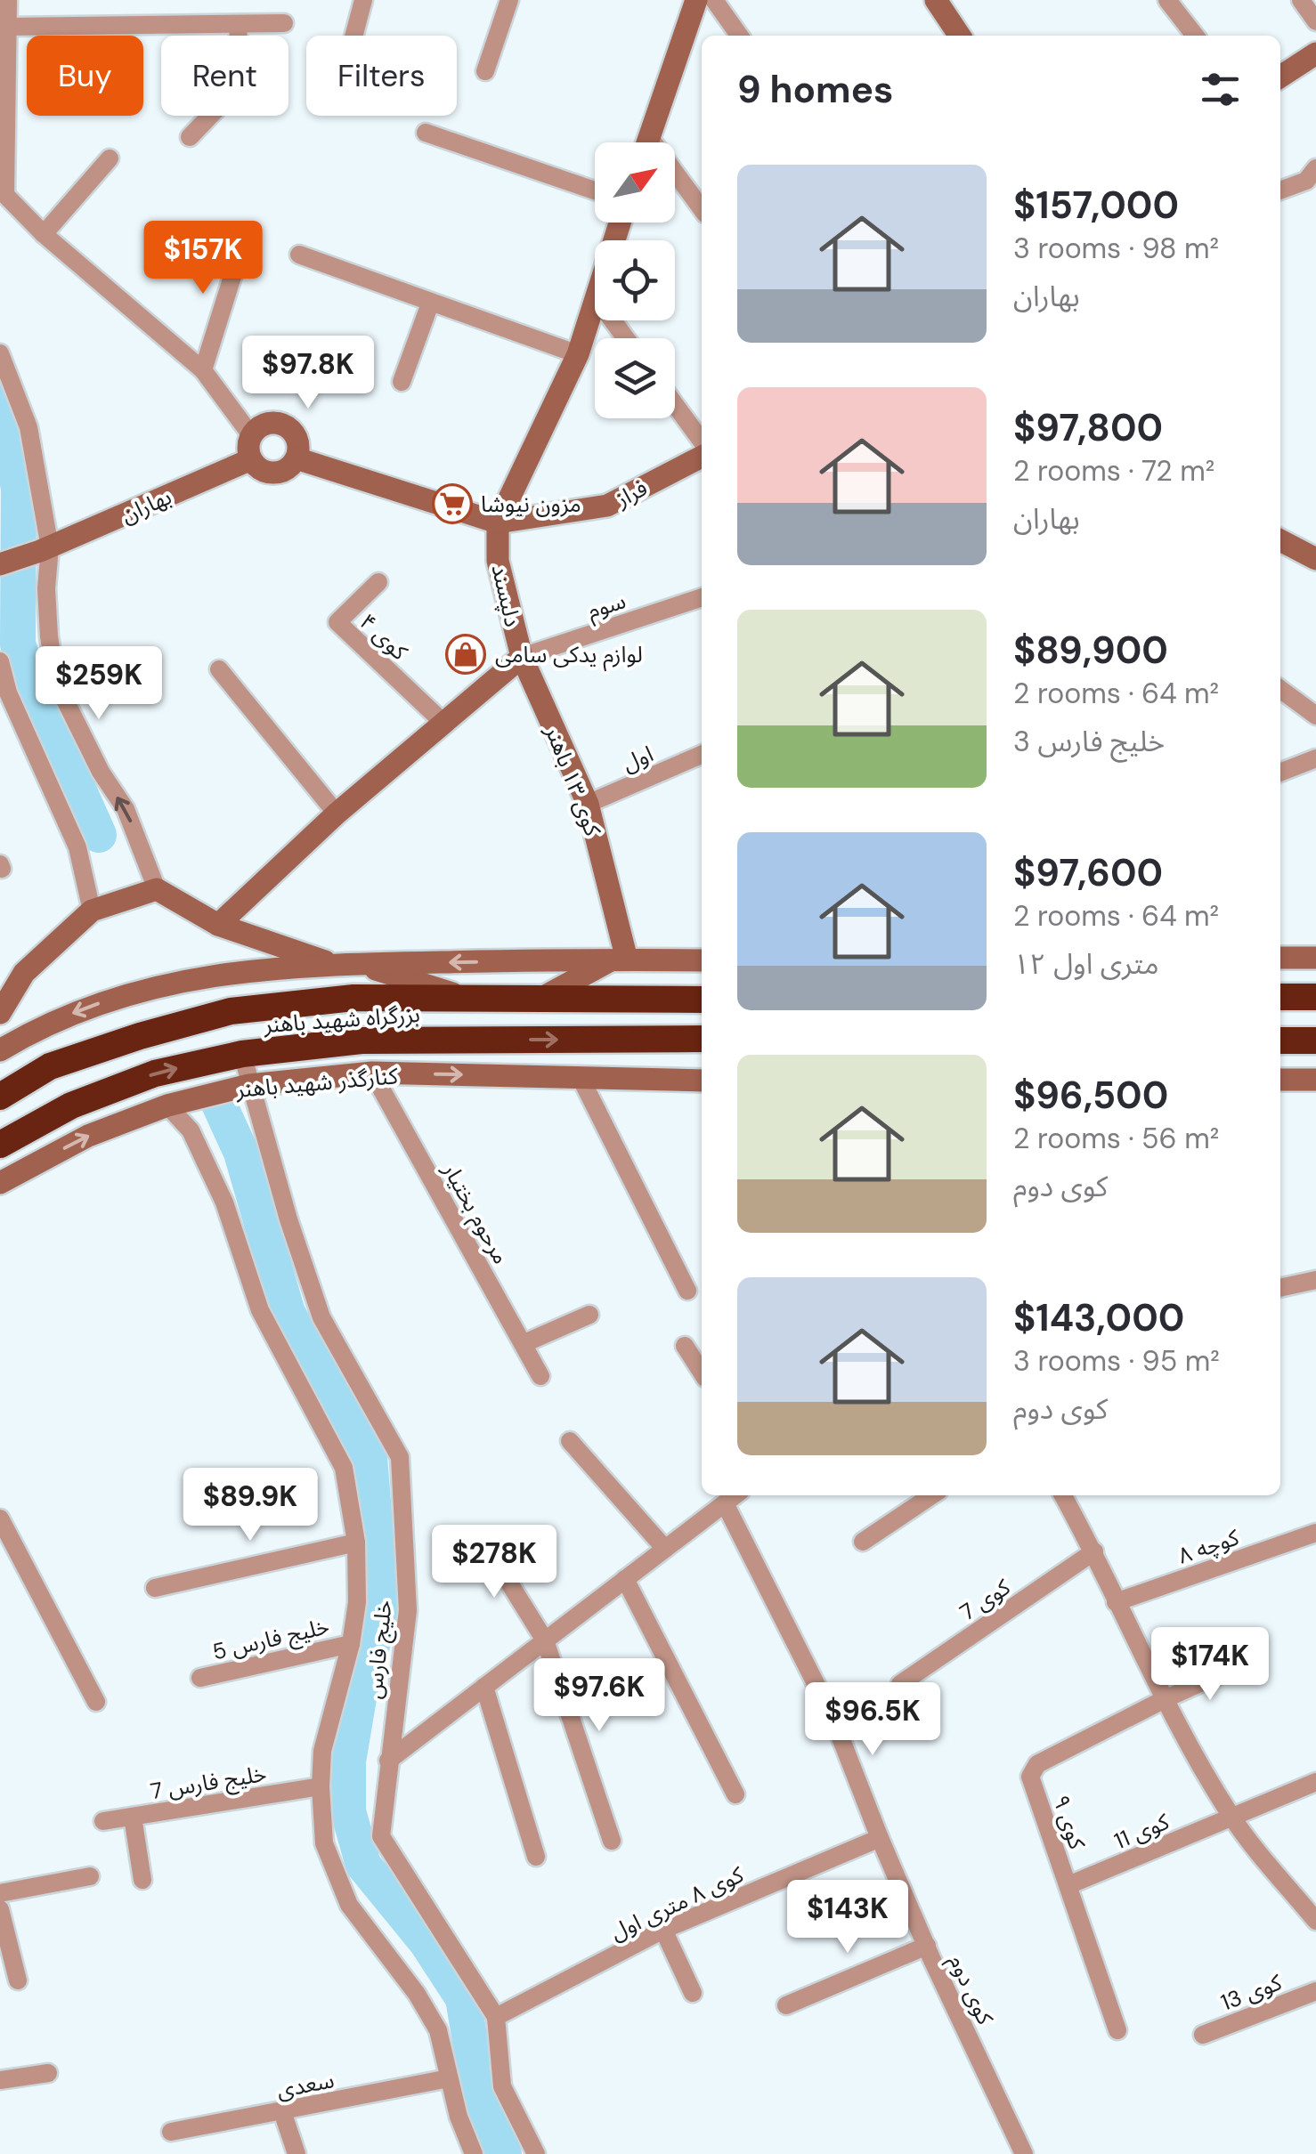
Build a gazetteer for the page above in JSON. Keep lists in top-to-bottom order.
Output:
{
  "streets": {
    "highway": ["بزرگراه شهید باهنر"],
    "street": [
      "فراز",
      "بهاران",
      "دلپسند",
      "سوم",
      "کوی ۴",
      "اول",
      "کوی ۱۳ باهنر",
      "کنارگذر شهید باهنر",
      "مرحوم بختیار",
      "کوچه ۸",
      "کوی 7",
      "خلیج فارس 5",
      "خلیج فارس",
      "خلیج فارس 7",
      "کوی ۹",
      "کوی 11",
      "کوی ۸ متری اول",
      "کوی دوم",
      "کوی 13",
      "سعدی"
    ]
  },
  "crossings": [
    ["فراز", "دلپسند"],
    ["دلپسند", "سوم"],
    ["دلپسند", "کوی ۴"],
    ["دلپسند", "کوی ۱۳ باهنر"],
    ["سوم", "کوی ۱۳ باهنر"],
    ["اول", "کوی ۱۳ باهنر"],
    ["بزرگراه شهید باهنر", "خلیج فارس"],
    ["کنارگذر شهید باهنر", "مرحوم بختیار"],
    ["کنارگذر شهید باهنر", "خلیج فارس"],
    ["خلیج فارس 5", "خلیج فارس"],
    ["خلیج فارس", "خلیج فارس 7"],
    ["خلیج فارس", "کوی ۸ متری اول"],
    ["خلیج فارس", "سعدی"],
    ["کوی ۹", "کوی 11"],
    ["کوی ۸ متری اول", "کوی دوم"]
  ],
  "places": {
    "supermarket": ["مزون نیوشا"],
    "shop": ["لوازم یدکی سامی"]
  },
  "north": "top right",
  "page": {
    "chip": ["Buy", "Rent", "Filters"],
    "heading": "9 homes",
    "list": [
      {
        "name": "$157,000",
        "note": "3 rooms · 98 m² · بهاران"
      },
      {
        "name": "$97,800",
        "note": "2 rooms · 72 m² · بهاران"
      },
      {
        "name": "$89,900",
        "note": "2 rooms · 64 m² · خلیج فارس 3"
      },
      {
        "name": "$97,600",
        "note": "2 rooms · 64 m² · ۱۲ متری اول"
      },
      {
        "name": "$96,500",
        "note": "2 rooms · 56 m² · کوی دوم"
      },
      {
        "name": "$143,000",
        "note": "3 rooms · 95 m² · کوی دوم"
      }
    ],
    "price": [
      "$157K",
      "$97.8K",
      "$259K",
      "$89.9K",
      "$278K",
      "$174K",
      "$97.6K",
      "$96.5K",
      "$143K"
    ]
  }
}
